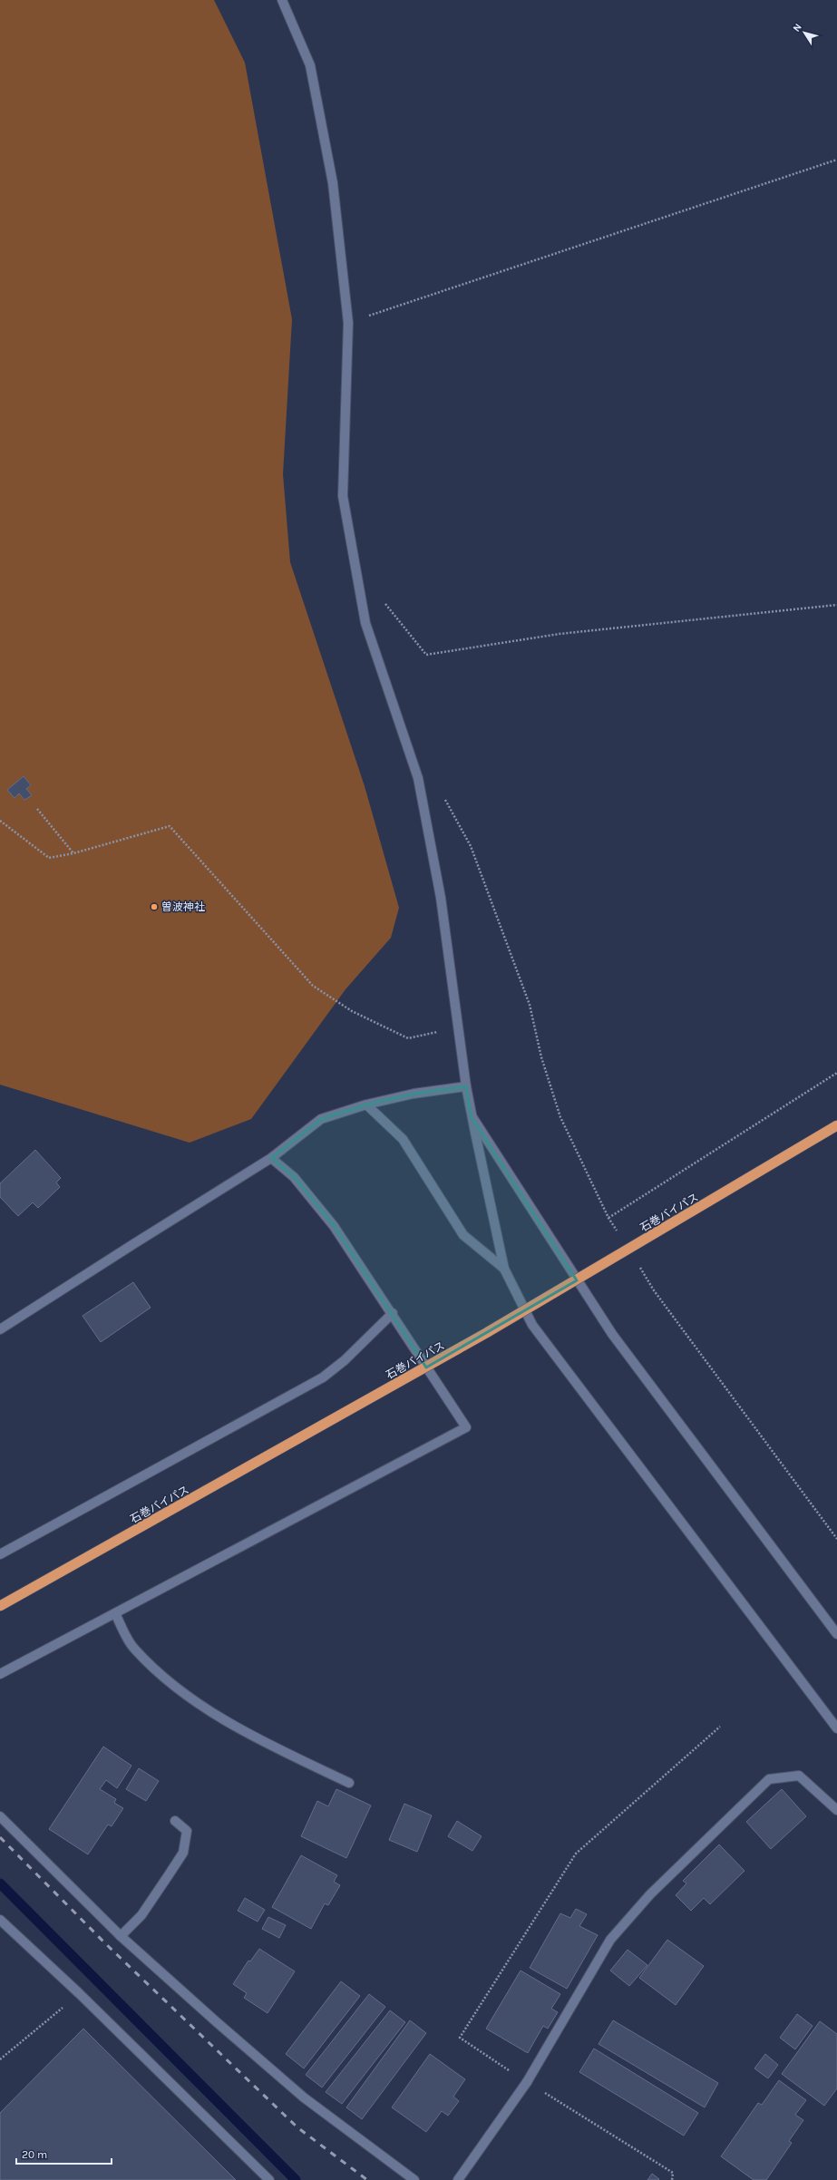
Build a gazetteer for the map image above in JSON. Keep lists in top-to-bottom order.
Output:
{
  "streets": {
    "highway": ["石巻バイパス"]
  },
  "places": ["曽波神社"],
  "scale_bar": "20 m",
  "north": "top left"
}
